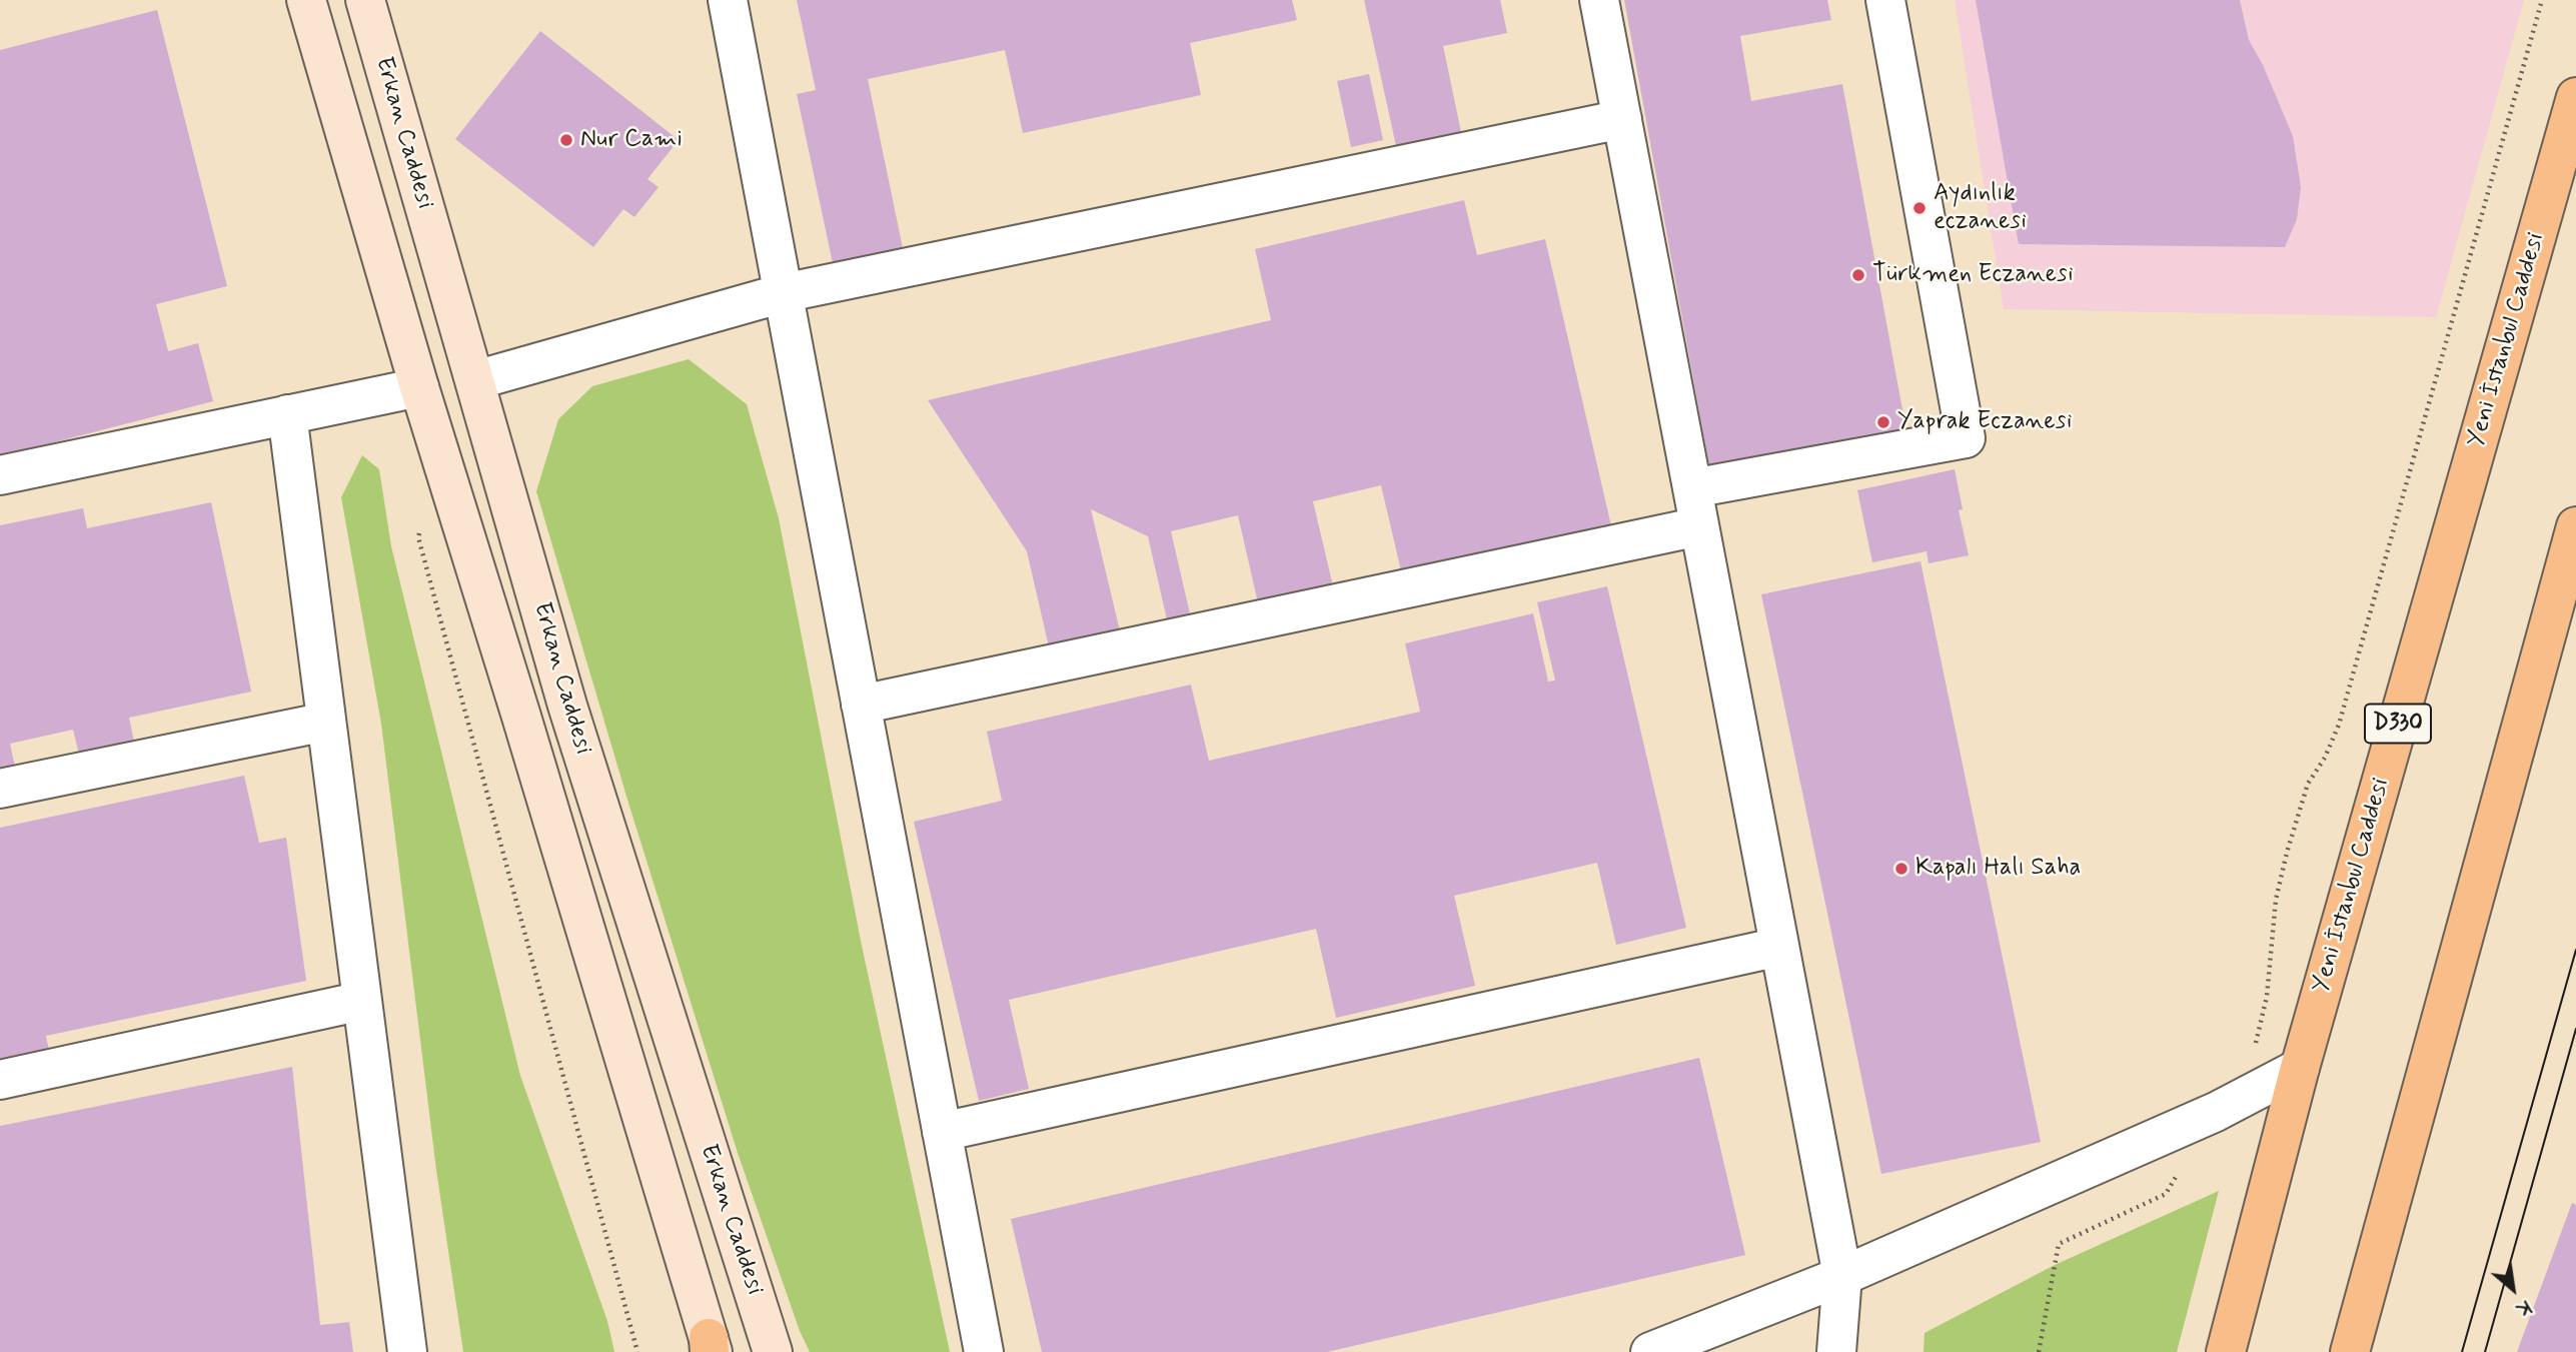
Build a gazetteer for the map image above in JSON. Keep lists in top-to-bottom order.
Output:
{
  "streets": {
    "highway": ["Yeni İstanbul Caddesi", "D330"],
    "main road": ["Erkan Caddesi"]
  },
  "places": [
    "Nur Cami",
    "Aydınlık eczanesi",
    "Türkmen Eczanesi",
    "Yaprak Eczanesi",
    "Kapalı Halı Saha"
  ],
  "north": "bottom right"
}
